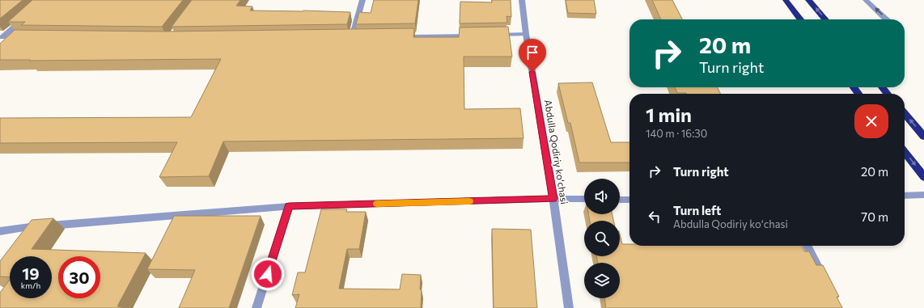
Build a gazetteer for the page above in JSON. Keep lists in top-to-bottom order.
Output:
{
  "streets": {
    "street": ["Abdulla Qodiriy koʻchasi"]
  },
  "page": {
    "turn": ["20 m", "Turn right"],
    "heading": ["1 min", "140 m · 16:30"],
    "list": [
      {
        "name": "Turn right",
        "value": "20 m"
      },
      {
        "name": "Turn left",
        "note": "Abdulla Qodiriy koʻchasi",
        "value": "70 m"
      }
    ],
    "speed": "19 km/h",
    "limit": "30"
  }
}
